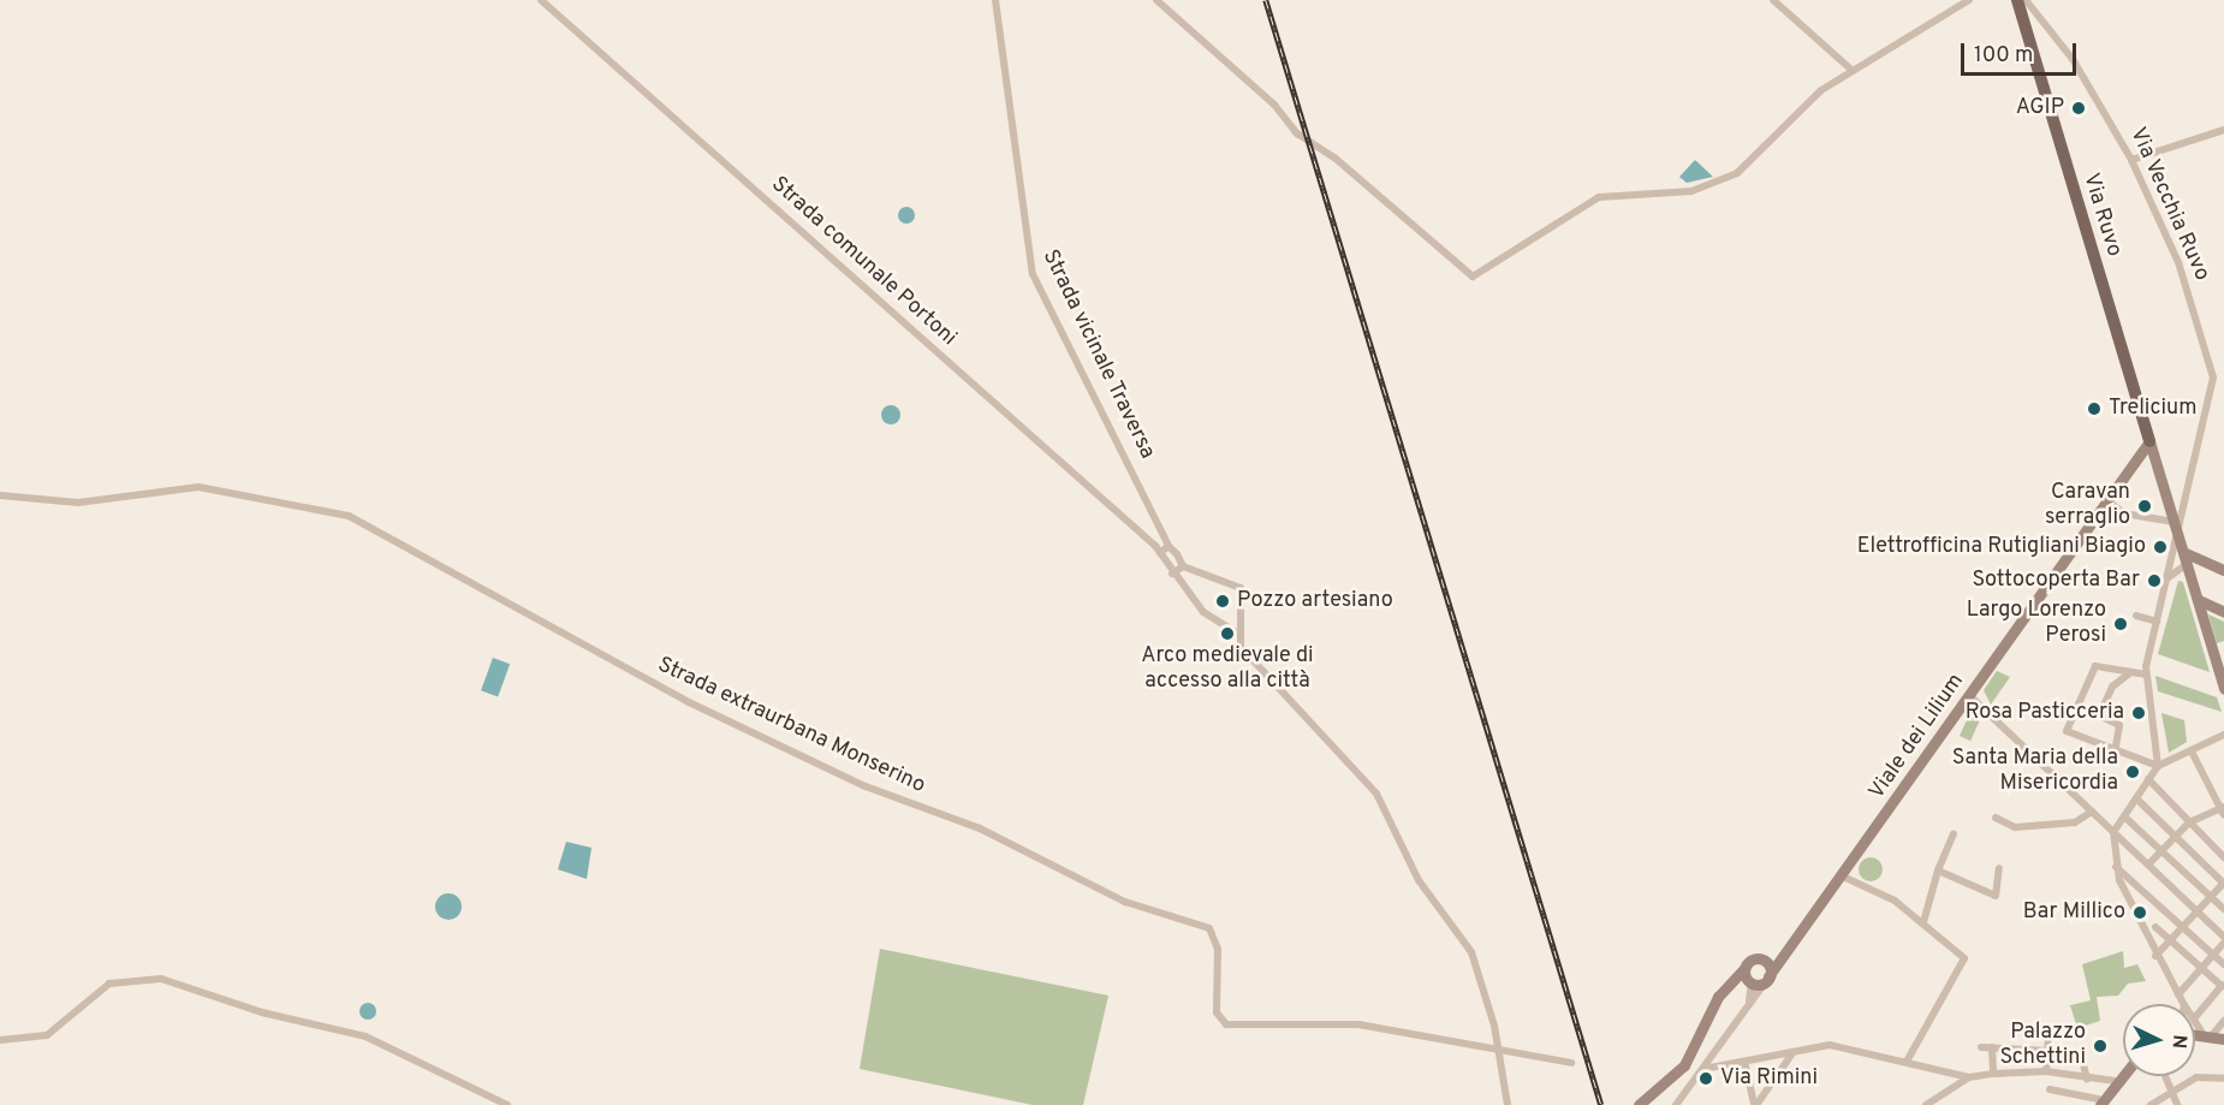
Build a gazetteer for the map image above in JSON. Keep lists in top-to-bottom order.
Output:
{
  "streets": {
    "main road": ["Via Ruvo", "Viale dei Lilium"],
    "street": [
      "Via Vecchia Ruvo",
      "Strada comunale Portoni",
      "Strada vicinale Traversa",
      "Strada extraurbana Monserino"
    ]
  },
  "crossings": [
    ["Via Ruvo", "Viale dei Lilium"]
  ],
  "places": [
    "AGIP",
    "Trelicium",
    "Caravan serraglio",
    "Elettrofficina Rutigliani Biagio",
    "Sottocoperta Bar",
    "Pozzo artesiano",
    "Largo Lorenzo Perosi",
    "Arco medievale di accesso alla città",
    "Rosa Pasticceria",
    "Santa Maria della Misericordia",
    "Bar Millico",
    "Palazzo Schettini",
    "Via Rimini"
  ],
  "scale_bar": "100 m",
  "north": "right"
}
